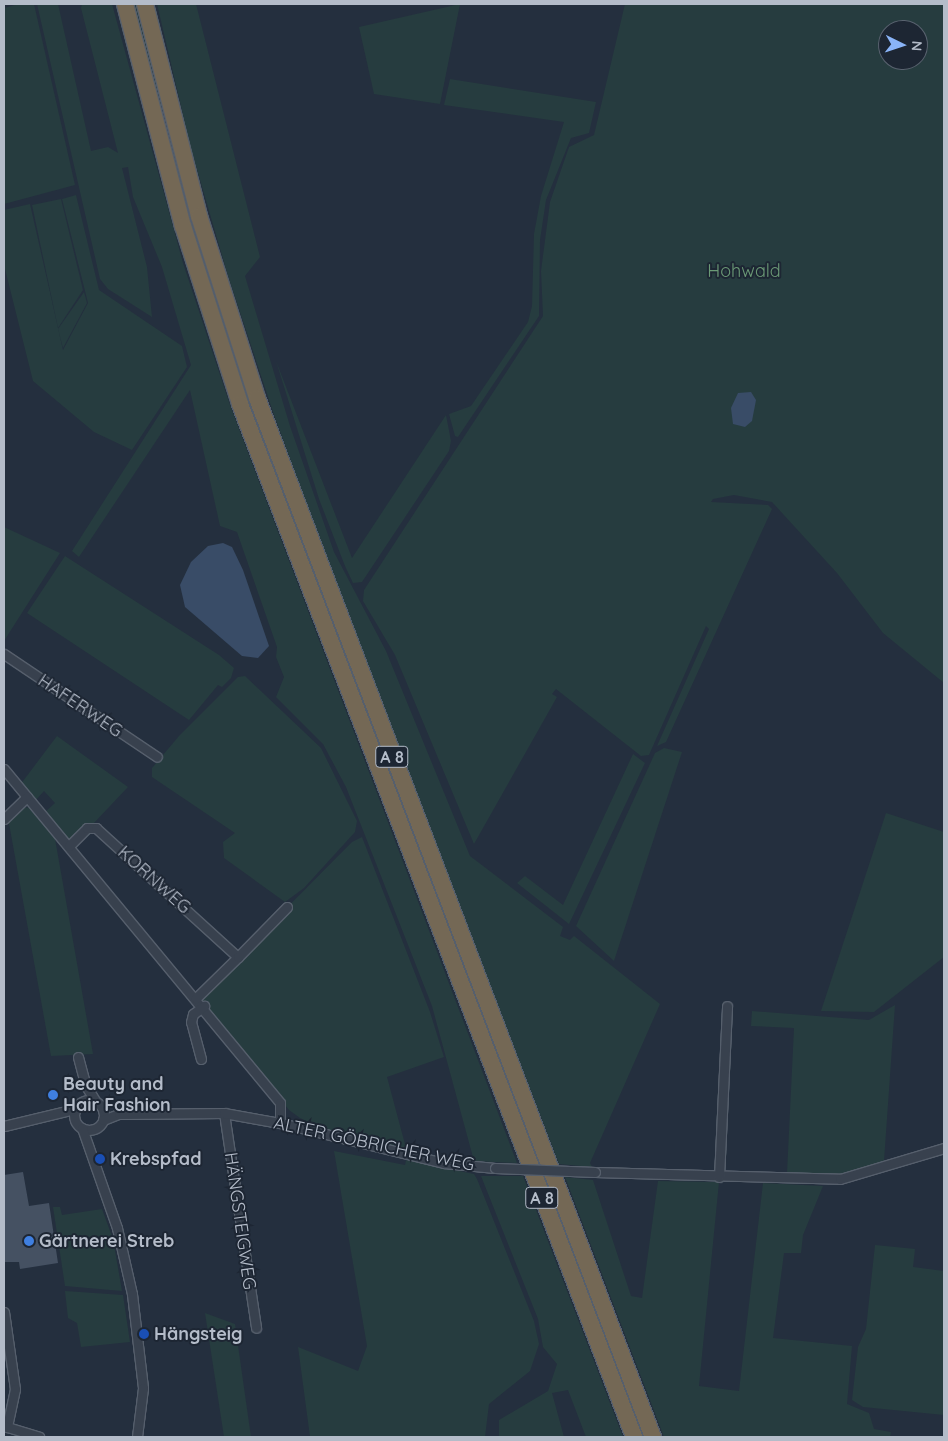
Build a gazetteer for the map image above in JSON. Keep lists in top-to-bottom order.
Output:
{
  "streets": {
    "highway": ["A 8"],
    "street": [
      "HAFERWEG",
      "KORNWEG",
      "ALTER GÖBRICHER WEG",
      "HÄNGSTEIGWEG"
    ]
  },
  "crossings": [
    ["ALTER GÖBRICHER WEG", "HÄNGSTEIGWEG"]
  ],
  "parks": ["Hohwald"],
  "places": [
    "Beauty and Hair Fashion",
    "Krebspfad",
    "Gärtnerei Streb",
    "Hängsteig"
  ],
  "north": "right"
}
